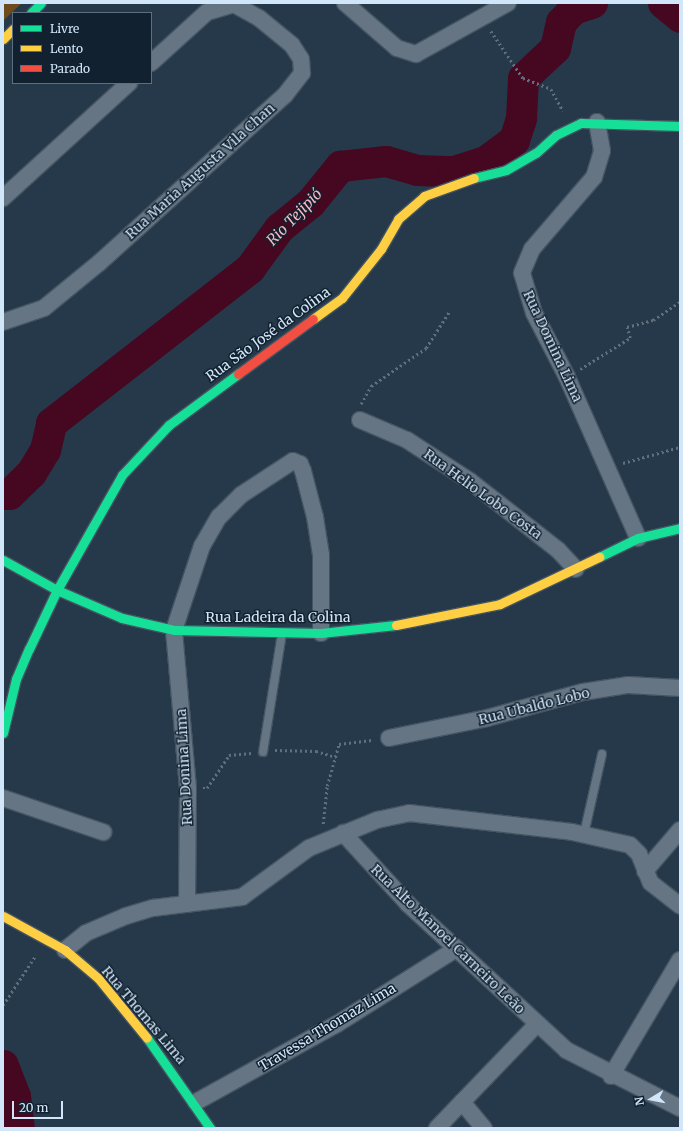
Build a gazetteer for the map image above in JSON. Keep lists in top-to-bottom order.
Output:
{
  "streets": {
    "street": [
      "Rua Maria Augusta Vila Chan",
      "Rua São José da Colina",
      "Rua Domina Lima",
      "Rua Helio Lobo Costa",
      "Rua Ladeira da Colina",
      "Rua Ubaldo Lobo",
      "Rua Donina Lima",
      "Rua Alto Manoel Carneiro Leão",
      "Rua Thomas Lima",
      "Travessa Thomaz Lima"
    ]
  },
  "crossings": [
    ["Rua São José da Colina", "Rua Domina Lima"],
    ["Rua São José da Colina", "Rua Ladeira da Colina"],
    ["Rua Domina Lima", "Rua Ladeira da Colina"],
    ["Rua Helio Lobo Costa", "Rua Ladeira da Colina"],
    ["Rua Ladeira da Colina", "Rua Donina Lima"],
    ["Rua Alto Manoel Carneiro Leão", "Travessa Thomaz Lima"],
    ["Rua Thomas Lima", "Travessa Thomaz Lima"]
  ],
  "water": ["Rio Tejipió"],
  "legend": ["Livre", "Lento", "Parado"],
  "scale_bar": "20 m",
  "north": "left"
}
